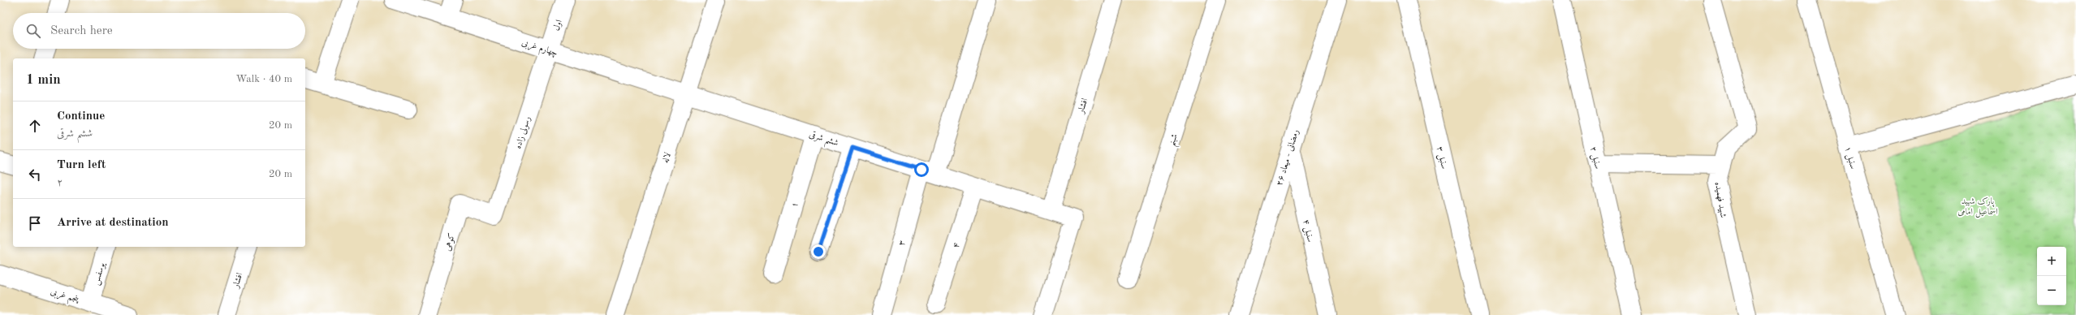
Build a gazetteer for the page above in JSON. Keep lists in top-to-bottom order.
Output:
{
  "streets": {
    "street": [
      "اول",
      "چهارم غربی",
      "افشار",
      "رسولی زاده",
      "ششم شرقی",
      "شبنم",
      "لاله",
      "رمضانی - میعاد ۲۶",
      "سنبل ۳",
      "سنبل ۲",
      "سنبل ۱",
      "شهید فهمیده",
      "۱",
      "سنبل ۴",
      "کوهی",
      "۳",
      "۴",
      "یوسفس",
      "پنجم غربی"
    ]
  },
  "crossings": [
    ["اول", "چهارم غربی"],
    ["اول", "رسولی زاده"],
    ["چهارم غربی", "رسولی زاده"],
    ["چهارم غربی", "ششم شرقی"],
    ["چهارم غربی", "لاله"],
    ["افشار", "ششم شرقی"],
    ["رسولی زاده", "کوهی"],
    ["ششم شرقی", "لاله"],
    ["ششم شرقی", "۱"],
    ["ششم شرقی", "۳"],
    ["ششم شرقی", "۴"],
    ["رمضانی - میعاد ۲۶", "سنبل ۴"],
    ["یوسفس", "پنجم غربی"]
  ],
  "parks": ["پارک شهید اسماعیل امامی"],
  "page": {
    "search": "Search here",
    "heading": ["1 min", "Walk · 40 m"],
    "list": [
      ["Continue", "ششم شرقی", "20 m"],
      ["Turn left", "۲", "20 m"],
      "Arrive at destination"
    ],
    "map_buttons": ["+", "−"]
  }
}
